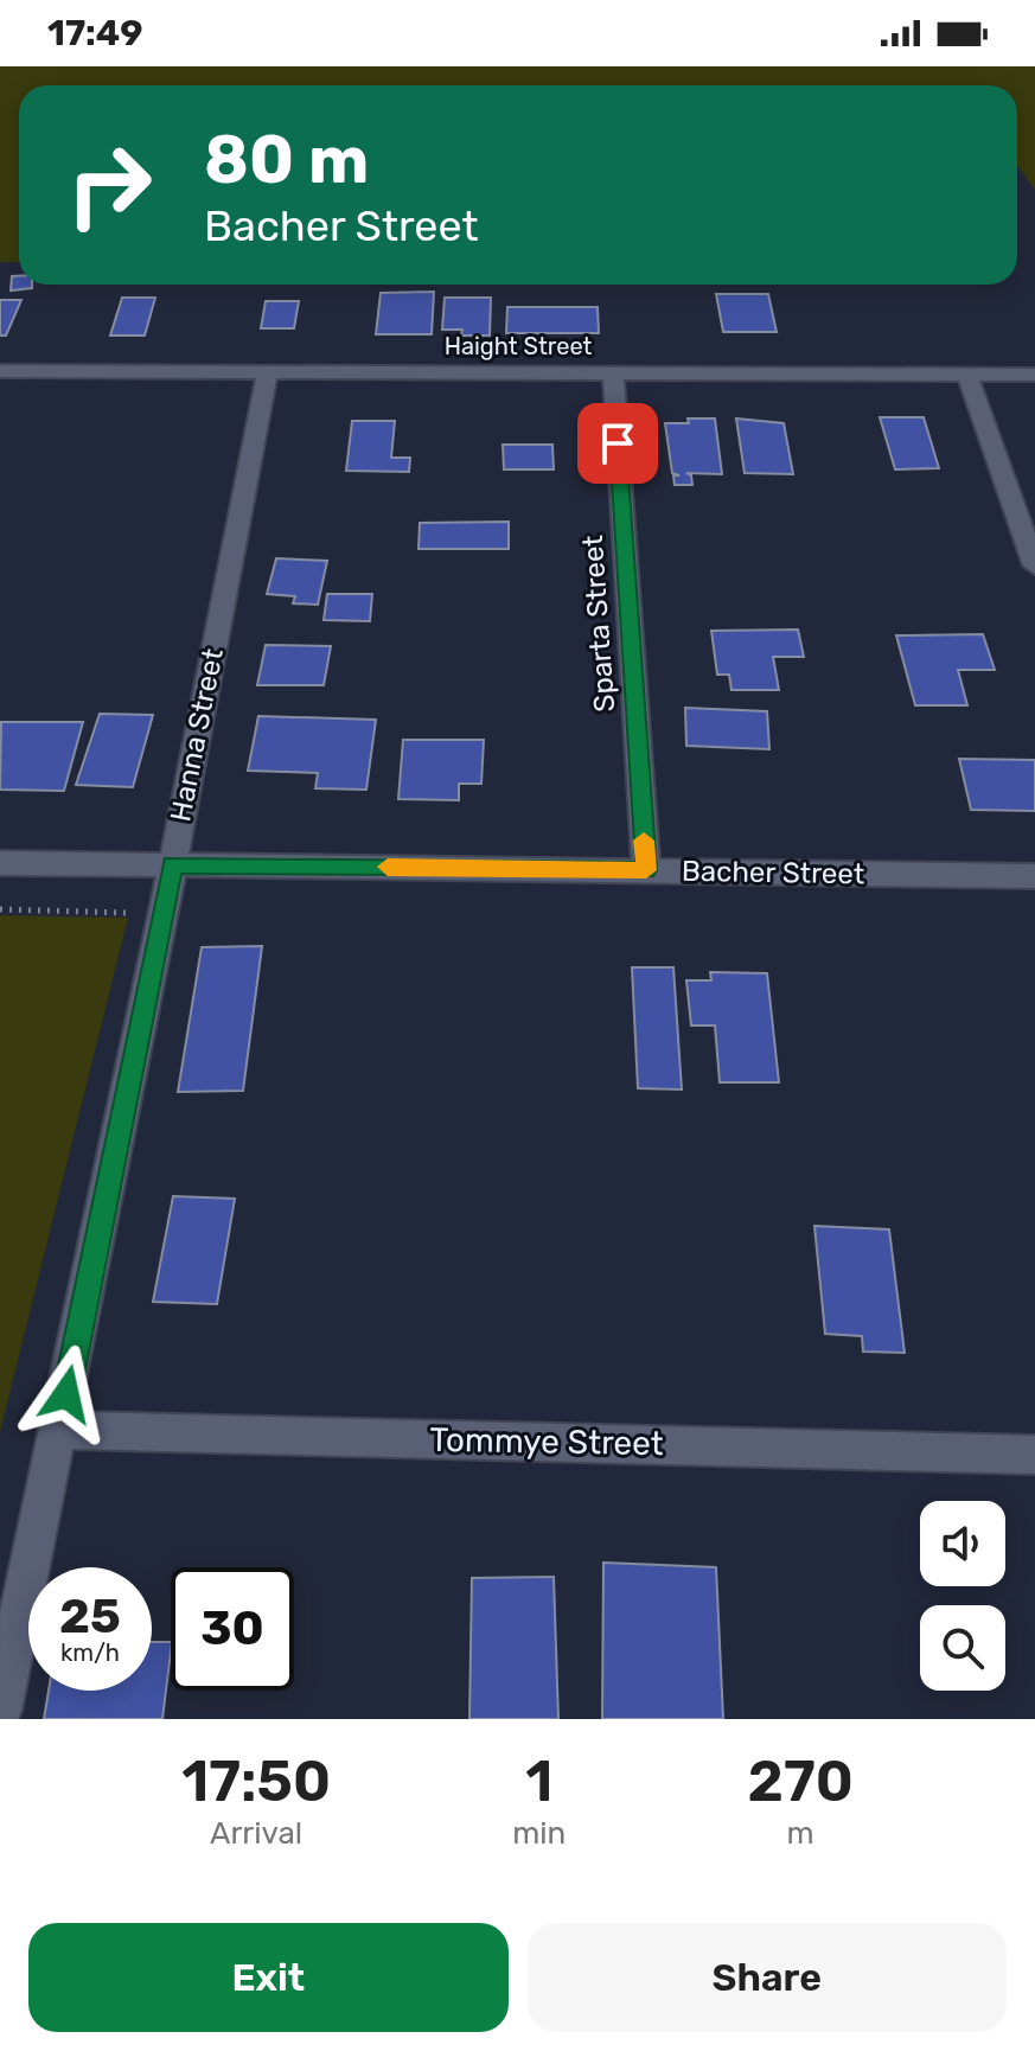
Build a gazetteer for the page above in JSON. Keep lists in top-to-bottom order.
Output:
{
  "streets": {
    "street": [
      "Haight Street",
      "Sparta Street",
      "Hanna Street",
      "Bacher Street",
      "Tommye Street"
    ]
  },
  "crossings": [
    ["Haight Street", "Sparta Street"],
    ["Haight Street", "Hanna Street"],
    ["Sparta Street", "Bacher Street"],
    ["Hanna Street", "Bacher Street"],
    ["Hanna Street", "Tommye Street"]
  ],
  "page": {
    "status": "17:49",
    "turn": ["80 m", "Bacher Street"],
    "speed": "25 km/h",
    "limit": "30",
    "eta": [
      "17:50",
      "Arrival",
      "1",
      "min",
      "270",
      "m"
    ],
    "buttons": ["Exit", "Share"]
  }
}
